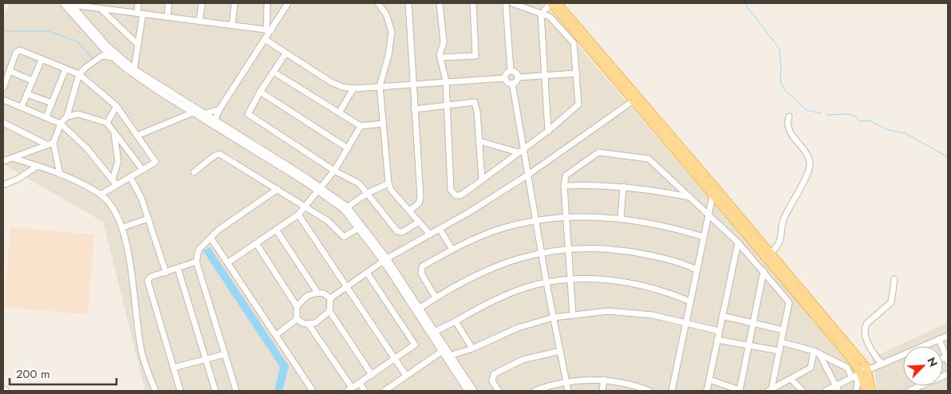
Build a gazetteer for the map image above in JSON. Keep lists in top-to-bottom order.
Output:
{
  "scale_bar": "200 m",
  "north": "top right"
}
